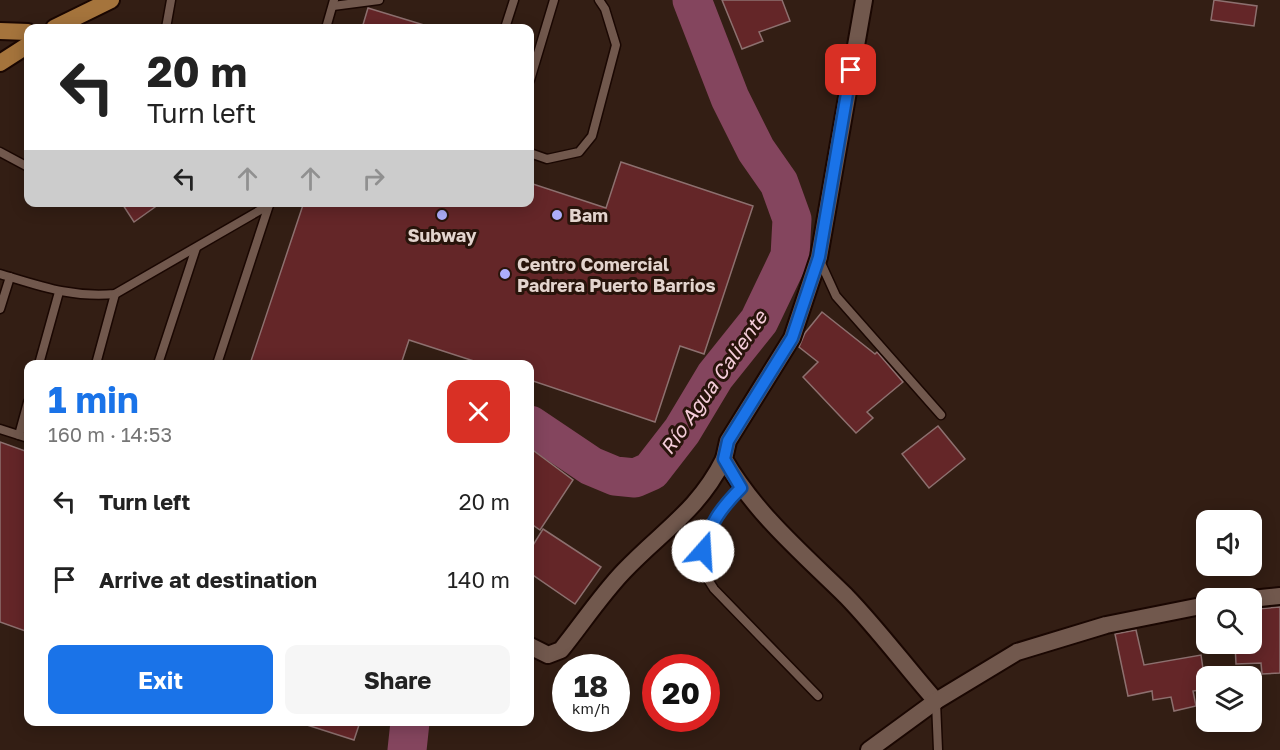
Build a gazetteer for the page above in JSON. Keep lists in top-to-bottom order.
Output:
{
  "water": ["Río Agua Caliente"],
  "places": ["Subway", "Bam", "Centro Comercial Padrera Puerto Barrios"],
  "page": {
    "turn": ["20 m", "Turn left"],
    "heading": ["1 min", "160 m · 14:53"],
    "list": [
      {
        "name": "Turn left",
        "value": "20 m"
      },
      {
        "name": "Arrive at destination",
        "value": "140 m"
      }
    ],
    "buttons": ["Exit", "Share"],
    "speed": "18 km/h",
    "limit": "20"
  }
}
